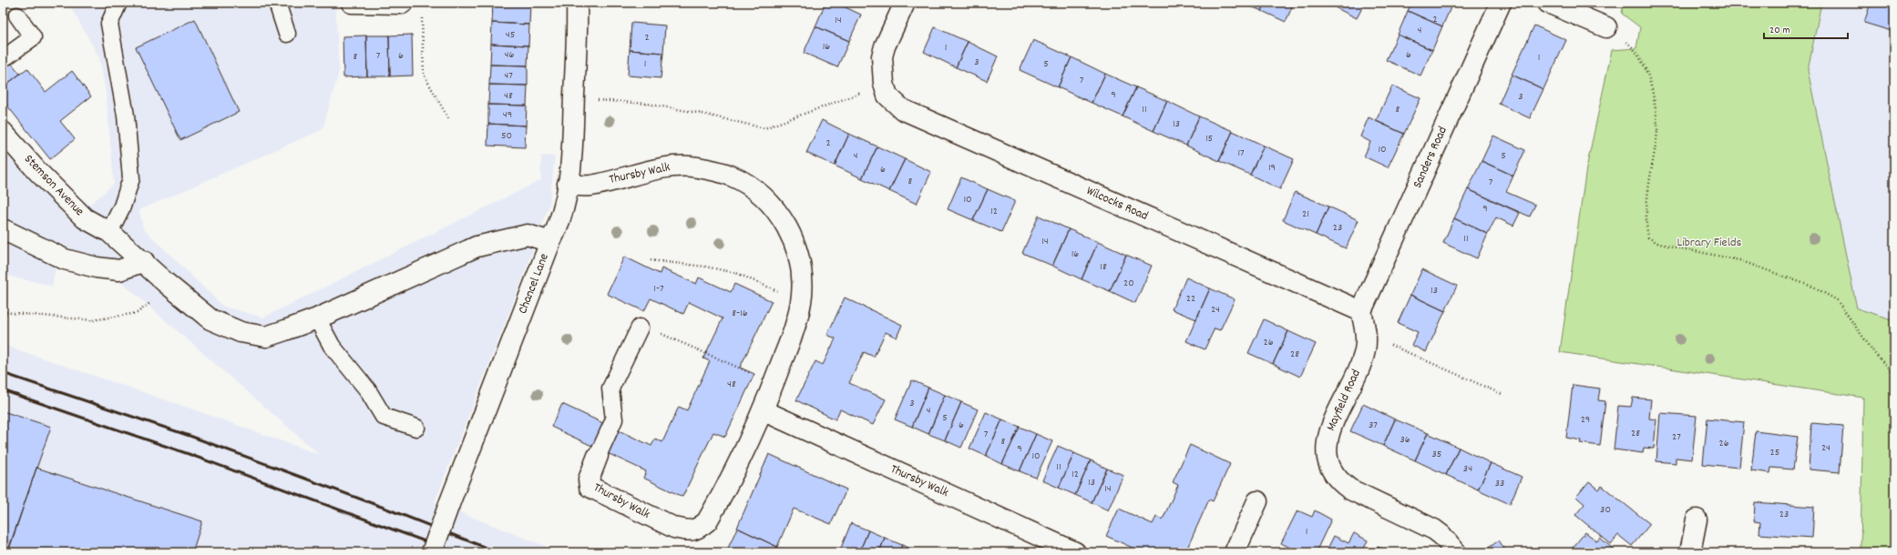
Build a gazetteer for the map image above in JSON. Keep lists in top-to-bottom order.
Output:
{
  "streets": {
    "street": [
      "Sanders Road",
      "Thursby Walk",
      "Stemson Avenue",
      "Wilcocks Road",
      "Chancel Lane",
      "Mayfield Road"
    ]
  },
  "crossings": [
    ["Sanders Road", "Wilcocks Road"],
    ["Sanders Road", "Mayfield Road"],
    ["Thursby Walk", "Chancel Lane"],
    ["Stemson Avenue", "Chancel Lane"],
    ["Wilcocks Road", "Mayfield Road"]
  ],
  "parks": ["Library Fields"],
  "house_numbers": [
    "2",
    "14",
    "4",
    "45",
    "2",
    "16",
    "1",
    "46",
    "6",
    "7",
    "6",
    "8",
    "1",
    "3",
    "1",
    "5",
    "47",
    "7",
    "9",
    "48",
    "3",
    "11",
    "8",
    "49",
    "13",
    "50",
    "15",
    "2",
    "10",
    "17",
    "4",
    "5",
    "19",
    "6",
    "8",
    "7",
    "10",
    "9",
    "12",
    "21",
    "23",
    "11",
    "14",
    "16",
    "18",
    "20",
    "1-7",
    "13",
    "22",
    "24",
    "8-16",
    "26",
    "28",
    "48",
    "3",
    "4",
    "5",
    "29",
    "6",
    "37",
    "28",
    "7",
    "27",
    "36",
    "8",
    "26",
    "24",
    "9",
    "25",
    "35",
    "10",
    "11",
    "34",
    "12",
    "13",
    "33",
    "14",
    "30",
    "23",
    "1"
  ],
  "scale_bar": "20 m"
}
